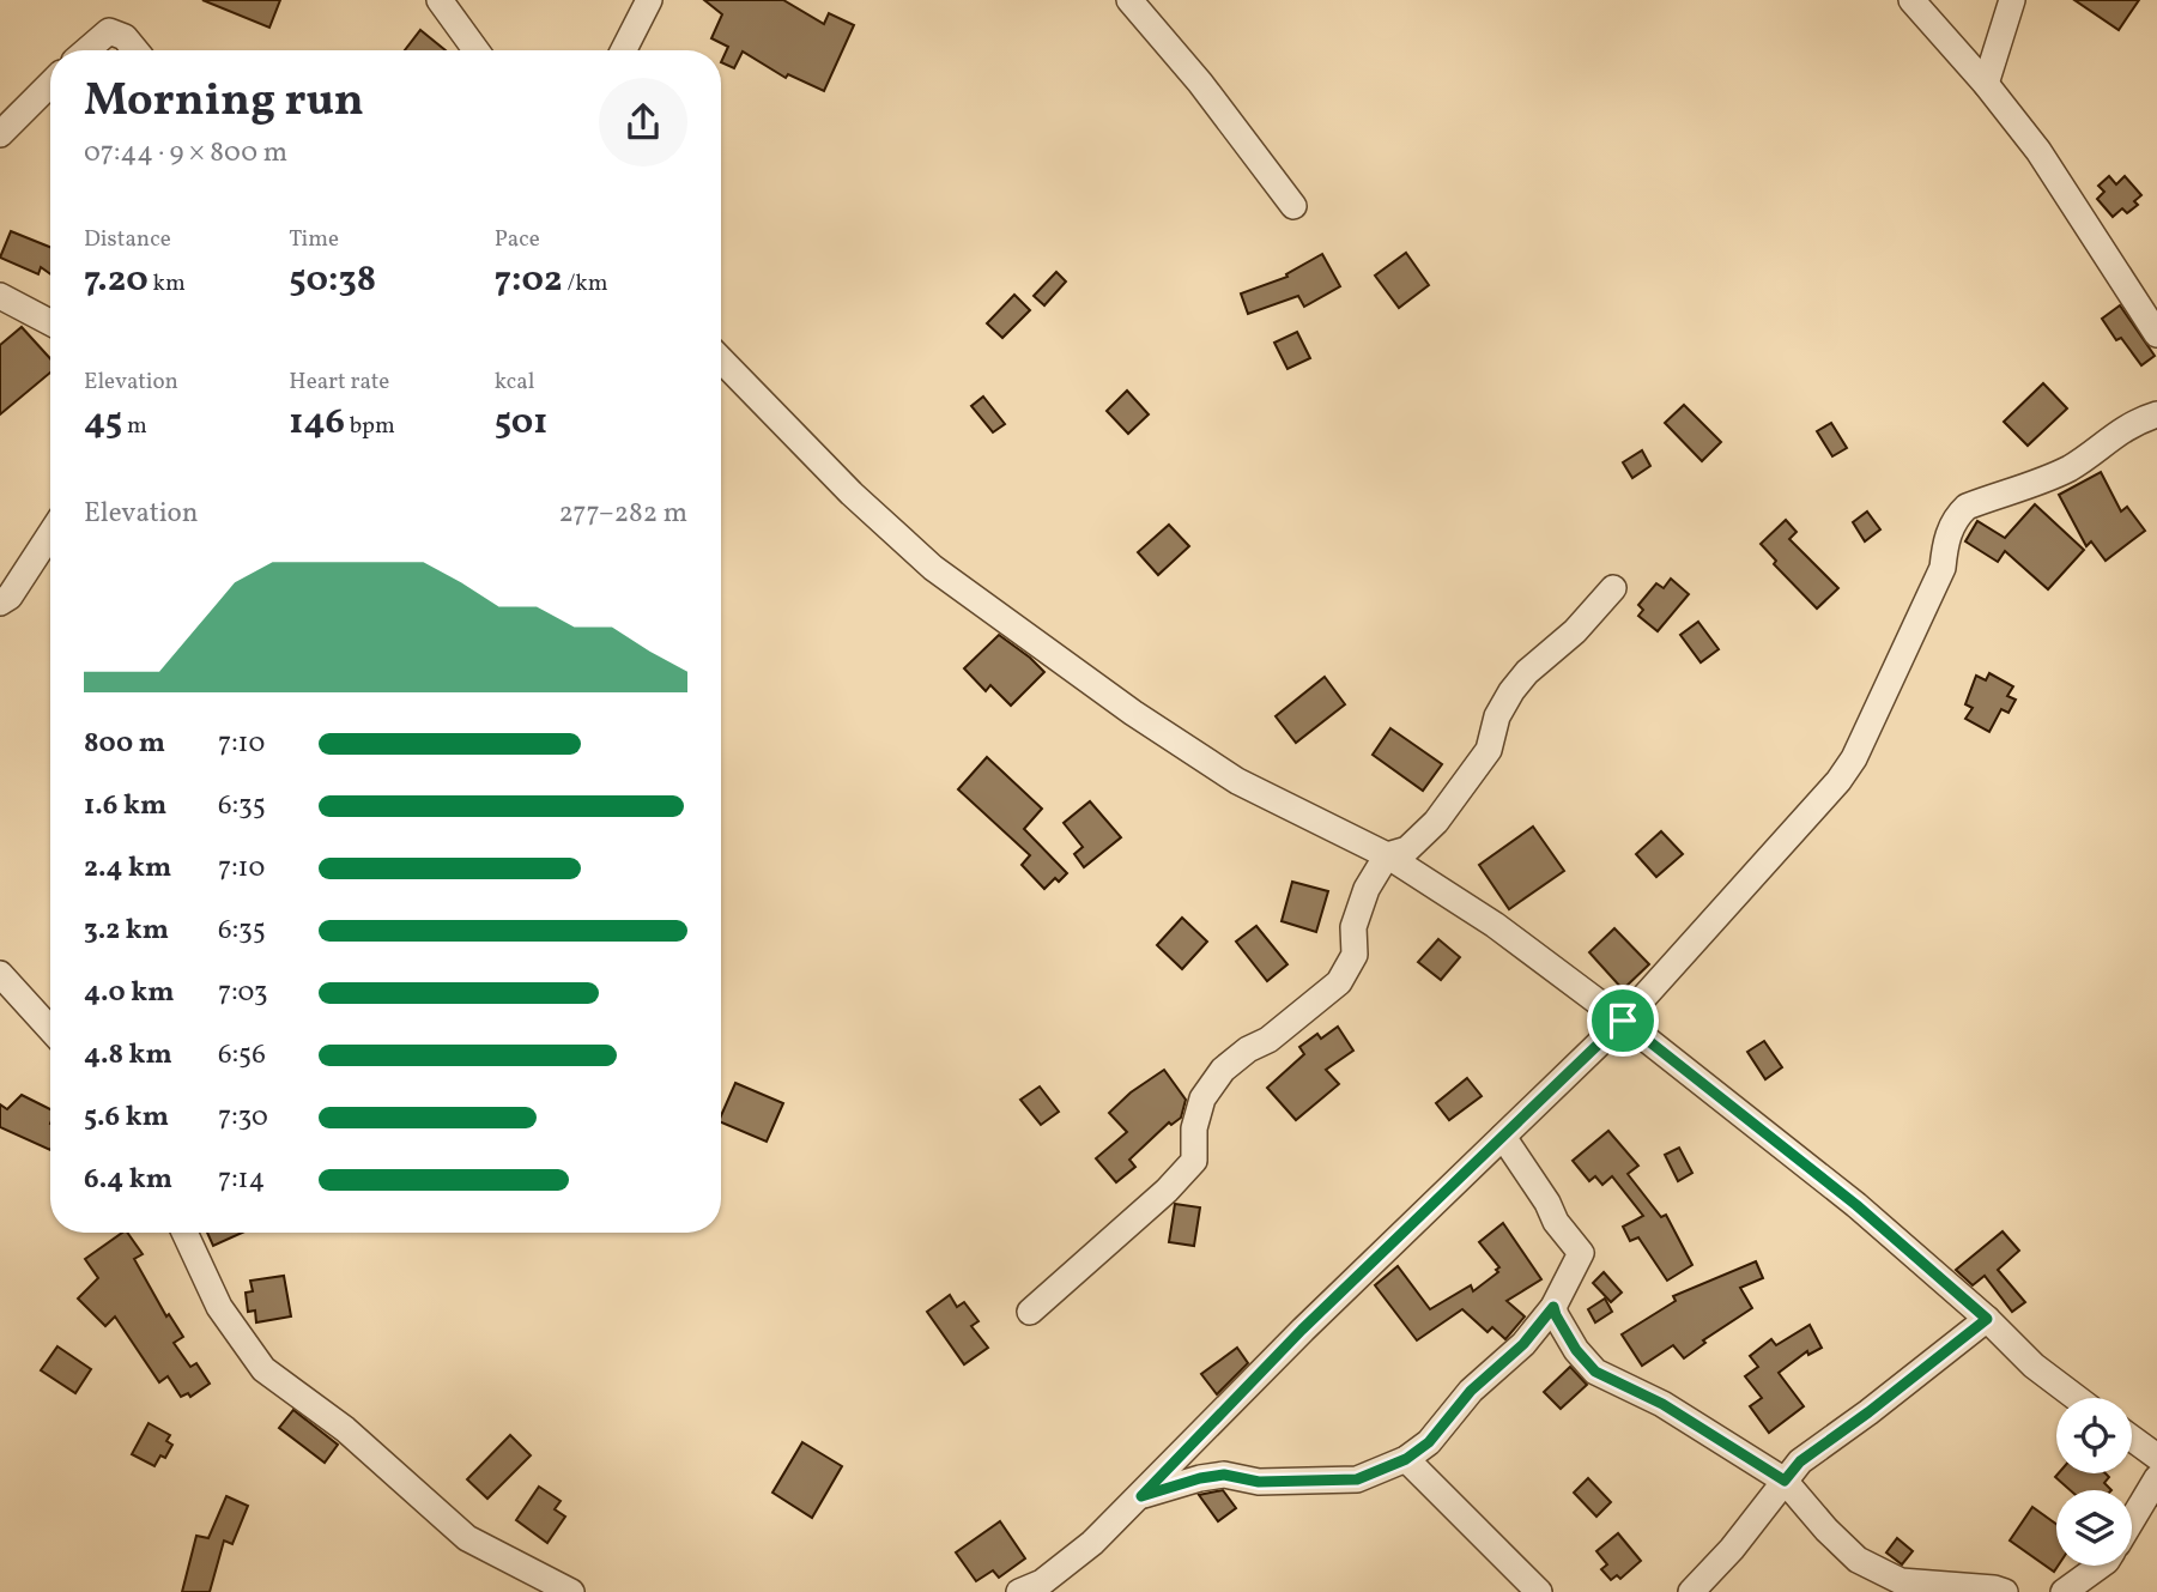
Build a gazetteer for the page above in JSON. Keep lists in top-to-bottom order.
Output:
{
  "page": {
    "heading": ["Morning run", "07:44 · 9 × 800 m"],
    "stats": [
      ["Distance", "7.20 km"],
      ["Time", "50:38"],
      ["Pace", "7:02 /km"],
      ["Elevation", "45 m"],
      ["Heart rate", "146 bpm"],
      ["kcal", "501"]
    ],
    "chart": ["Elevation", "277–282 m"],
    "list": [
      {
        "name": "800 m",
        "note": "7:10"
      },
      {
        "name": "1.6 km",
        "note": "6:35"
      },
      {
        "name": "2.4 km",
        "note": "7:10"
      },
      {
        "name": "3.2 km",
        "note": "6:35"
      },
      {
        "name": "4.0 km",
        "note": "7:03"
      },
      {
        "name": "4.8 km",
        "note": "6:56"
      },
      {
        "name": "5.6 km",
        "note": "7:30"
      },
      {
        "name": "6.4 km",
        "note": "7:14"
      }
    ]
  }
}
